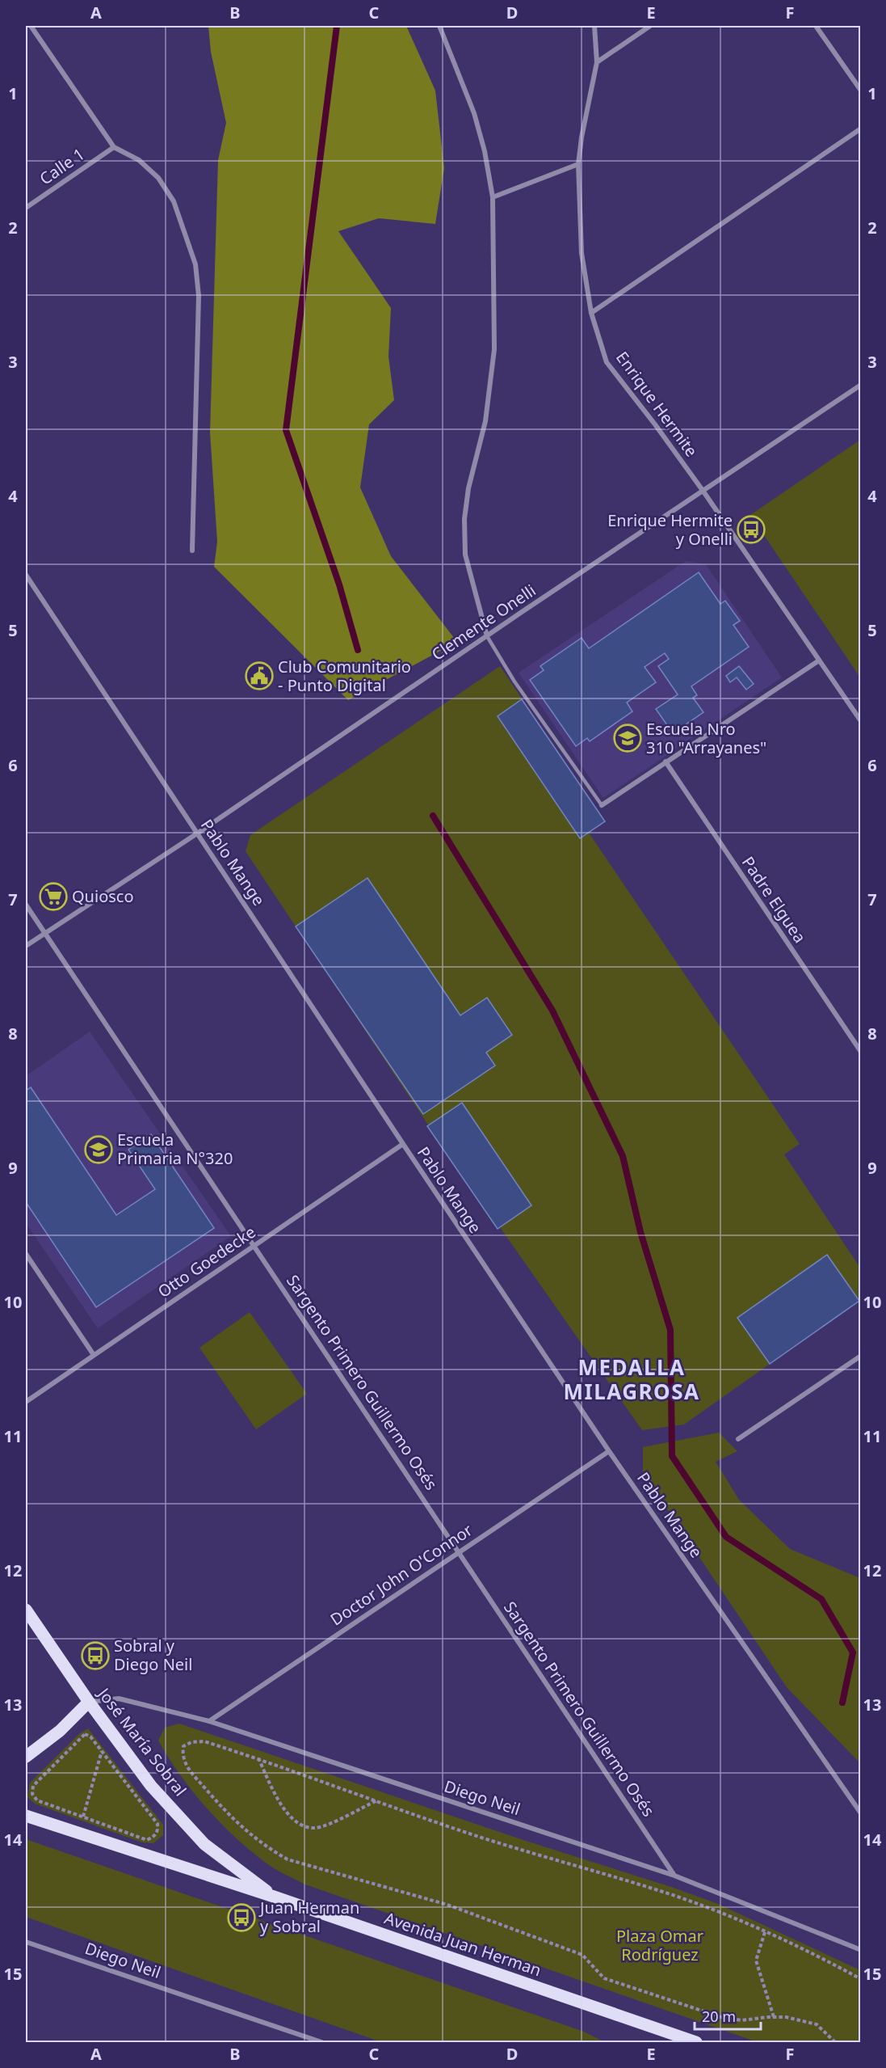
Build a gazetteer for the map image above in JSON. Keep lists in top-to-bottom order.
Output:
{
  "streets": {
    "main road": ["José María Sobral", "Avenida Juan Herman"],
    "street": [
      "Calle 1",
      "Enrique Hermite",
      "Clemente Onelli",
      "Pablo Mange",
      "Padre Elguea",
      "Otto Goedecke",
      "Sargento Primero Guillermo Osés",
      "Doctor John O'Connor",
      "Diego Neil"
    ]
  },
  "crossings": [
    ["Enrique Hermite", "Clemente Onelli"],
    ["Clemente Onelli", "Pablo Mange"],
    ["Clemente Onelli", "Sargento Primero Guillermo Osés"],
    ["Pablo Mange", "Otto Goedecke"],
    ["Pablo Mange", "Doctor John O'Connor"],
    ["Otto Goedecke", "Sargento Primero Guillermo Osés"],
    ["Sargento Primero Guillermo Osés", "Doctor John O'Connor"],
    ["Sargento Primero Guillermo Osés", "Diego Neil"],
    ["Doctor John O'Connor", "Diego Neil"],
    ["José María Sobral", "Diego Neil"],
    ["José María Sobral", "Avenida Juan Herman"]
  ],
  "districts": ["MEDALLA MILAGROSA"],
  "parks": ["Plaza Omar Rodríguez"],
  "places": {
    "bus stop": ["Enrique Hermite y Onelli", "Sobral y Diego Neil", "Juan Herman y Sobral"],
    "public building": ["Club Comunitario - Punto Digital"],
    "school or university": ["Escuela Nro 310 \"Arrayanes\"", "Escuela Primaria N°320"],
    "supermarket": ["Quiosco"]
  },
  "scale_bar": "20 m",
  "grid": {
    "columns": [
      "A",
      "B",
      "C",
      "D",
      "E",
      "F"
    ],
    "rows": [
      "1",
      "2",
      "3",
      "4",
      "5",
      "6",
      "7",
      "8",
      "9",
      "10",
      "11",
      "12",
      "13",
      "14",
      "15"
    ]
  }
}
